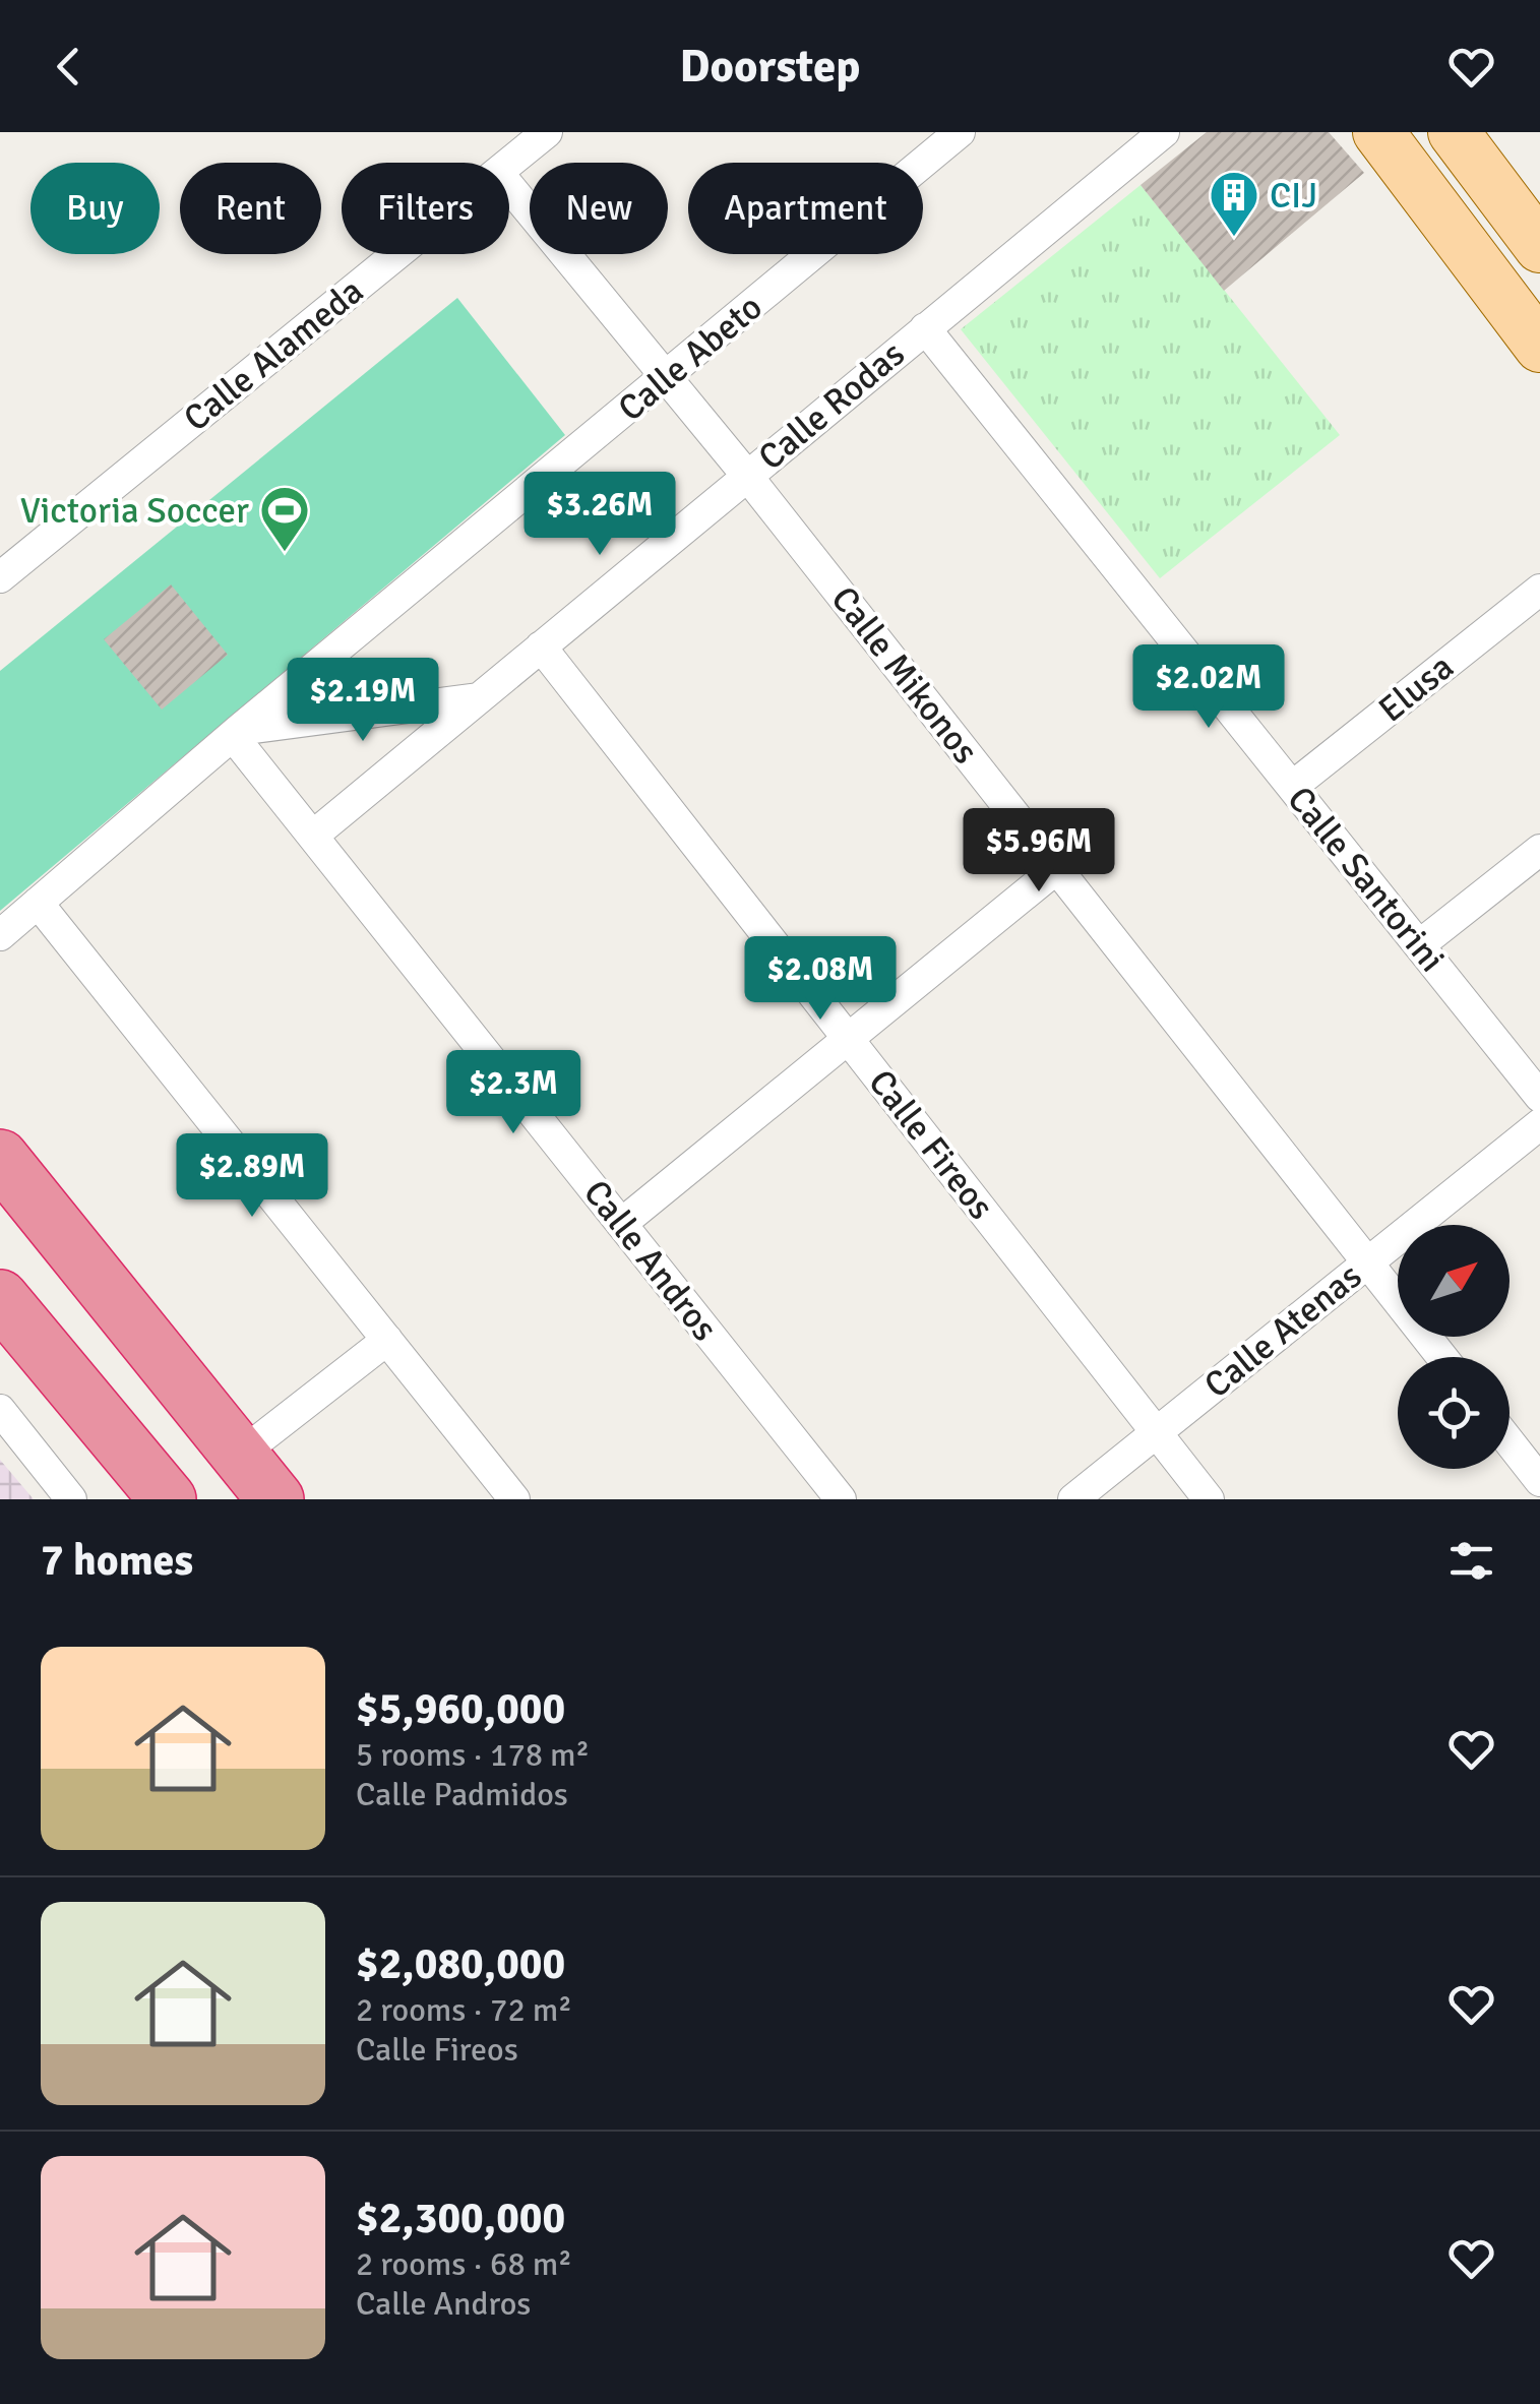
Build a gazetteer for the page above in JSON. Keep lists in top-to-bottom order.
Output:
{
  "streets": {
    "street": [
      "Calle Alameda",
      "Calle Abeto",
      "Calle Rodas",
      "Calle Mikonos",
      "Elusa",
      "Calle Santorini",
      "Calle Fireos",
      "Calle Andros",
      "Calle Atenas"
    ]
  },
  "crossings": [
    ["Calle Abeto", "Calle Mikonos"],
    ["Calle Abeto", "Calle Andros"],
    ["Calle Rodas", "Calle Mikonos"],
    ["Calle Rodas", "Calle Santorini"],
    ["Calle Rodas", "Calle Fireos"],
    ["Calle Rodas", "Calle Andros"],
    ["Calle Mikonos", "Calle Atenas"],
    ["Elusa", "Calle Santorini"],
    ["Calle Fireos", "Calle Atenas"]
  ],
  "places": {
    "building": ["CIJ"],
    "sports": ["Victoria Soccer"]
  },
  "north": "top right",
  "page": {
    "header": "Doorstep",
    "chip": [
      "Buy",
      "Rent",
      "Filters",
      "New",
      "Apartment"
    ],
    "price": [
      "$3.26M",
      "$2.02M",
      "$2.19M",
      "$5.96M",
      "$2.08M",
      "$2.3M",
      "$2.89M"
    ],
    "heading": "7 homes",
    "list": [
      {
        "name": "$5,960,000",
        "note": "5 rooms · 178 m² · Calle Padmidos"
      },
      {
        "name": "$2,080,000",
        "note": "2 rooms · 72 m² · Calle Fireos"
      },
      {
        "name": "$2,300,000",
        "note": "2 rooms · 68 m² · Calle Andros"
      }
    ]
  }
}
